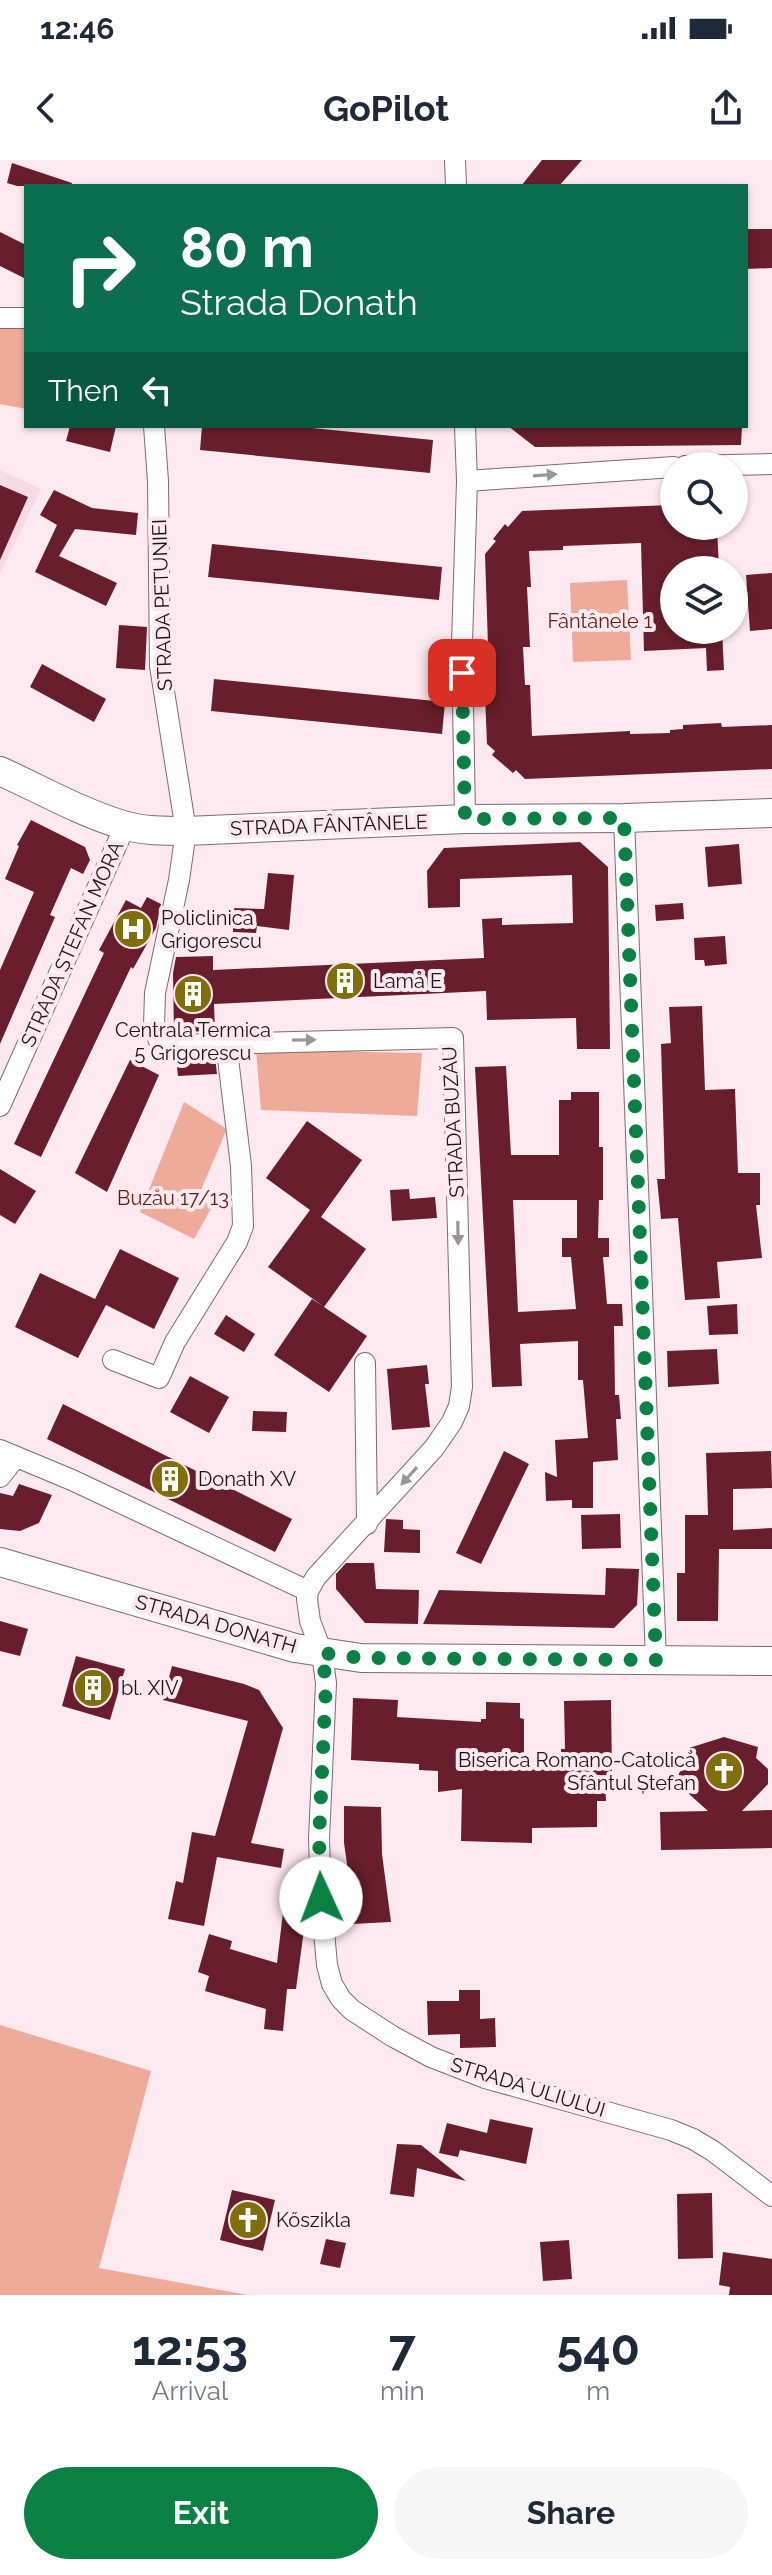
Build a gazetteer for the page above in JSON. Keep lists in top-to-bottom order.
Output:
{
  "streets": {
    "main road": ["STRADA FÂNTÂNELE", "STRADA DONATH"],
    "street": [
      "STRADA PETUNIEI",
      "STRADA ȘTEFAN MORA",
      "STRADA BUZĂU",
      "STRADA ULIULUI"
    ]
  },
  "crossings": [
    ["STRADA PETUNIEI", "STRADA FÂNTÂNELE"],
    ["STRADA PETUNIEI", "STRADA BUZĂU"],
    ["STRADA FÂNTÂNELE", "STRADA ȘTEFAN MORA"],
    ["STRADA FÂNTÂNELE", "STRADA BUZĂU"],
    ["STRADA DONATH", "STRADA ULIULUI"]
  ],
  "parks": ["Fântânele 1", "Buzău 17/13"],
  "places": {
    "hospital": ["Policlinica Grigorescu"],
    "building": [
      "Lamă E",
      "Centrala Termica 5 Grigorescu",
      "Donath XV",
      "bl. XIV"
    ],
    "church": ["Biserica Romano-Catolică Sfântul Ștefan", "Kőszikla"]
  },
  "page": {
    "status": "12:46",
    "header": "GoPilot",
    "turn": ["80 m", "Strada Donath"],
    "then": "Then",
    "eta": [
      "12:53",
      "Arrival",
      "7",
      "min",
      "540",
      "m"
    ],
    "buttons": ["Exit", "Share"]
  }
}
